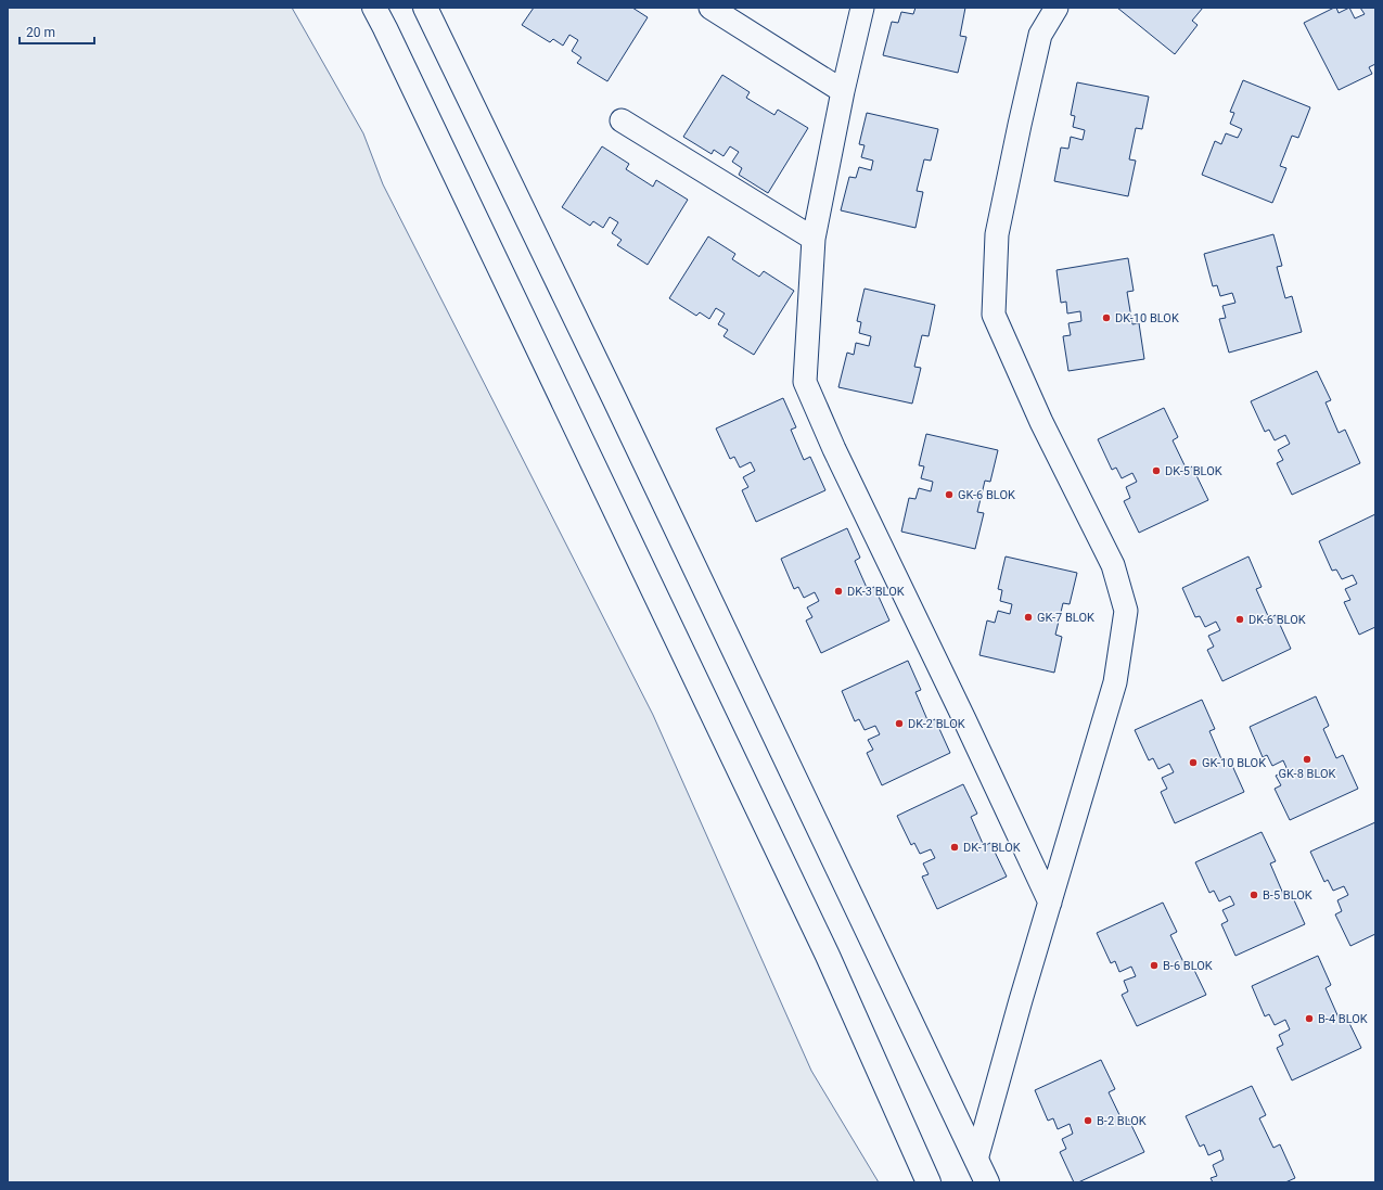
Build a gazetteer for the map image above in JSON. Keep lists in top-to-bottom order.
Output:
{
  "places": [
    "DK-10 BLOK",
    "DK-5 BLOK",
    "GK-6 BLOK",
    "DK-3 BLOK",
    "GK-7 BLOK",
    "DK-6 BLOK",
    "DK-2 BLOK",
    "GK-8 BLOK",
    "GK-10 BLOK",
    "DK-1 BLOK",
    "B-5 BLOK",
    "B-6 BLOK",
    "B-4 BLOK",
    "B-2 BLOK"
  ],
  "scale_bar": "20 m"
}
